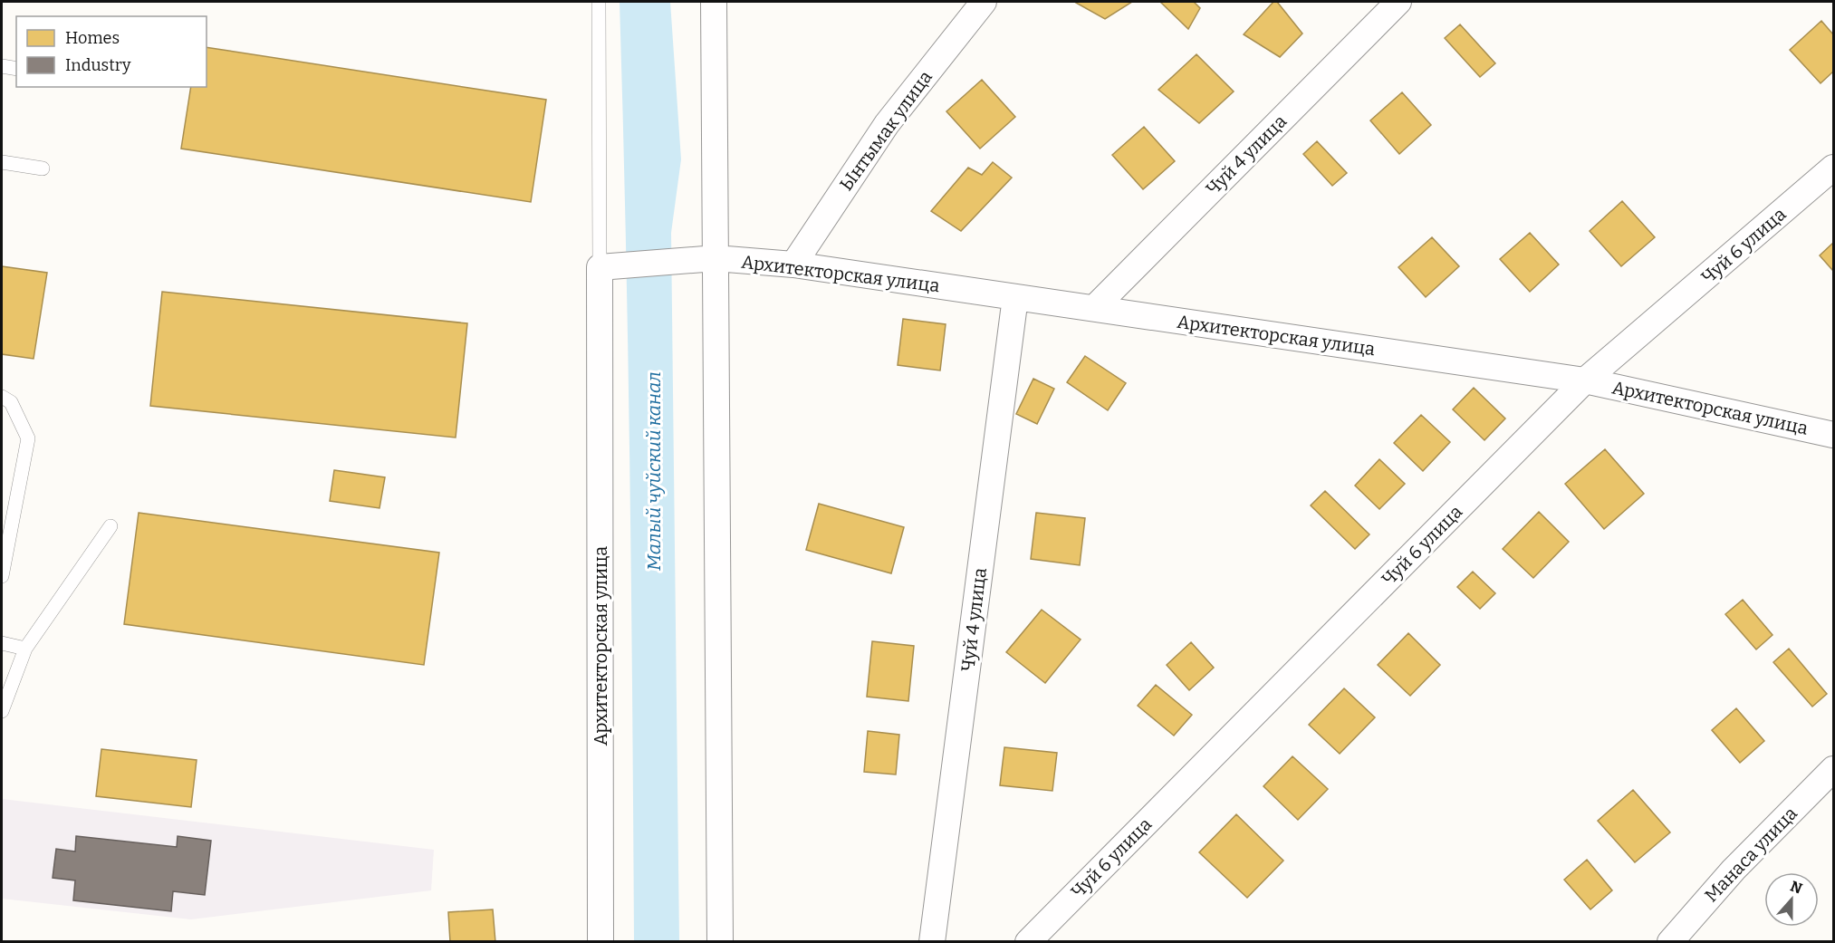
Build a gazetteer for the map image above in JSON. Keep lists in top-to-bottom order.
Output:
{
  "streets": {
    "street": [
      "Ынтымак улица",
      "Чуй 4 улица",
      "Чуй 6 улица",
      "Архитекторская улица",
      "Манаса улица"
    ]
  },
  "crossings": [
    ["Ынтымак улица", "Архитекторская улица"],
    ["Чуй 4 улица", "Архитекторская улица"],
    ["Чуй 6 улица", "Архитекторская улица"]
  ],
  "water": ["Малый чуйский канал"],
  "legend": ["Homes", "Industry"],
  "north": "top"
}
